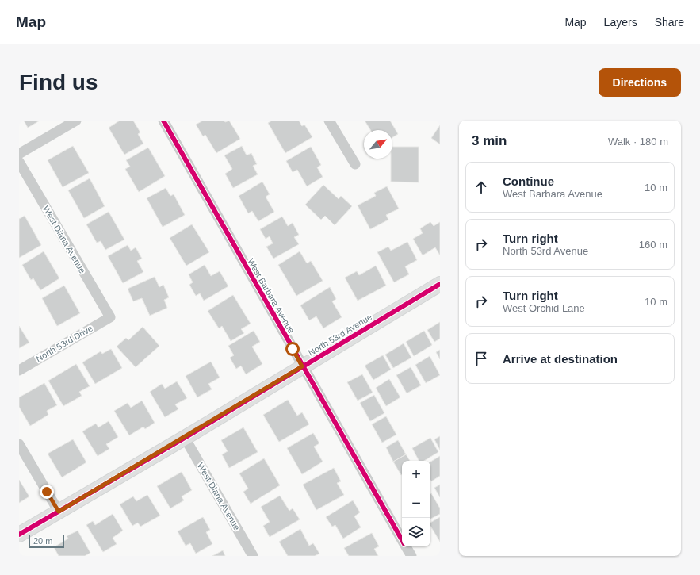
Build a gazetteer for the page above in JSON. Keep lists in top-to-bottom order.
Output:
{
  "streets": {
    "street": [
      "West Diana Avenue",
      "West Barbara Avenue",
      "North 53rd Avenue",
      "North 53rd Drive"
    ]
  },
  "crossings": [
    ["West Diana Avenue", "North 53rd Avenue"],
    ["West Diana Avenue", "North 53rd Drive"],
    ["West Barbara Avenue", "North 53rd Avenue"]
  ],
  "scale_bar": "20 m",
  "north": "top right",
  "page": {
    "header": "Map",
    "nav": ["Map", "Layers", "Share"],
    "buttons": "Directions",
    "title": "Find us",
    "heading": ["3 min", "Walk · 180 m"],
    "list": [
      ["Continue", "West Barbara Avenue", "10 m"],
      ["Turn right", "North 53rd Avenue", "160 m"],
      ["Turn right", "West Orchid Lane", "10 m"],
      "Arrive at destination"
    ],
    "map_buttons": ["+", "−"],
    "scale": "20 m"
  }
}
